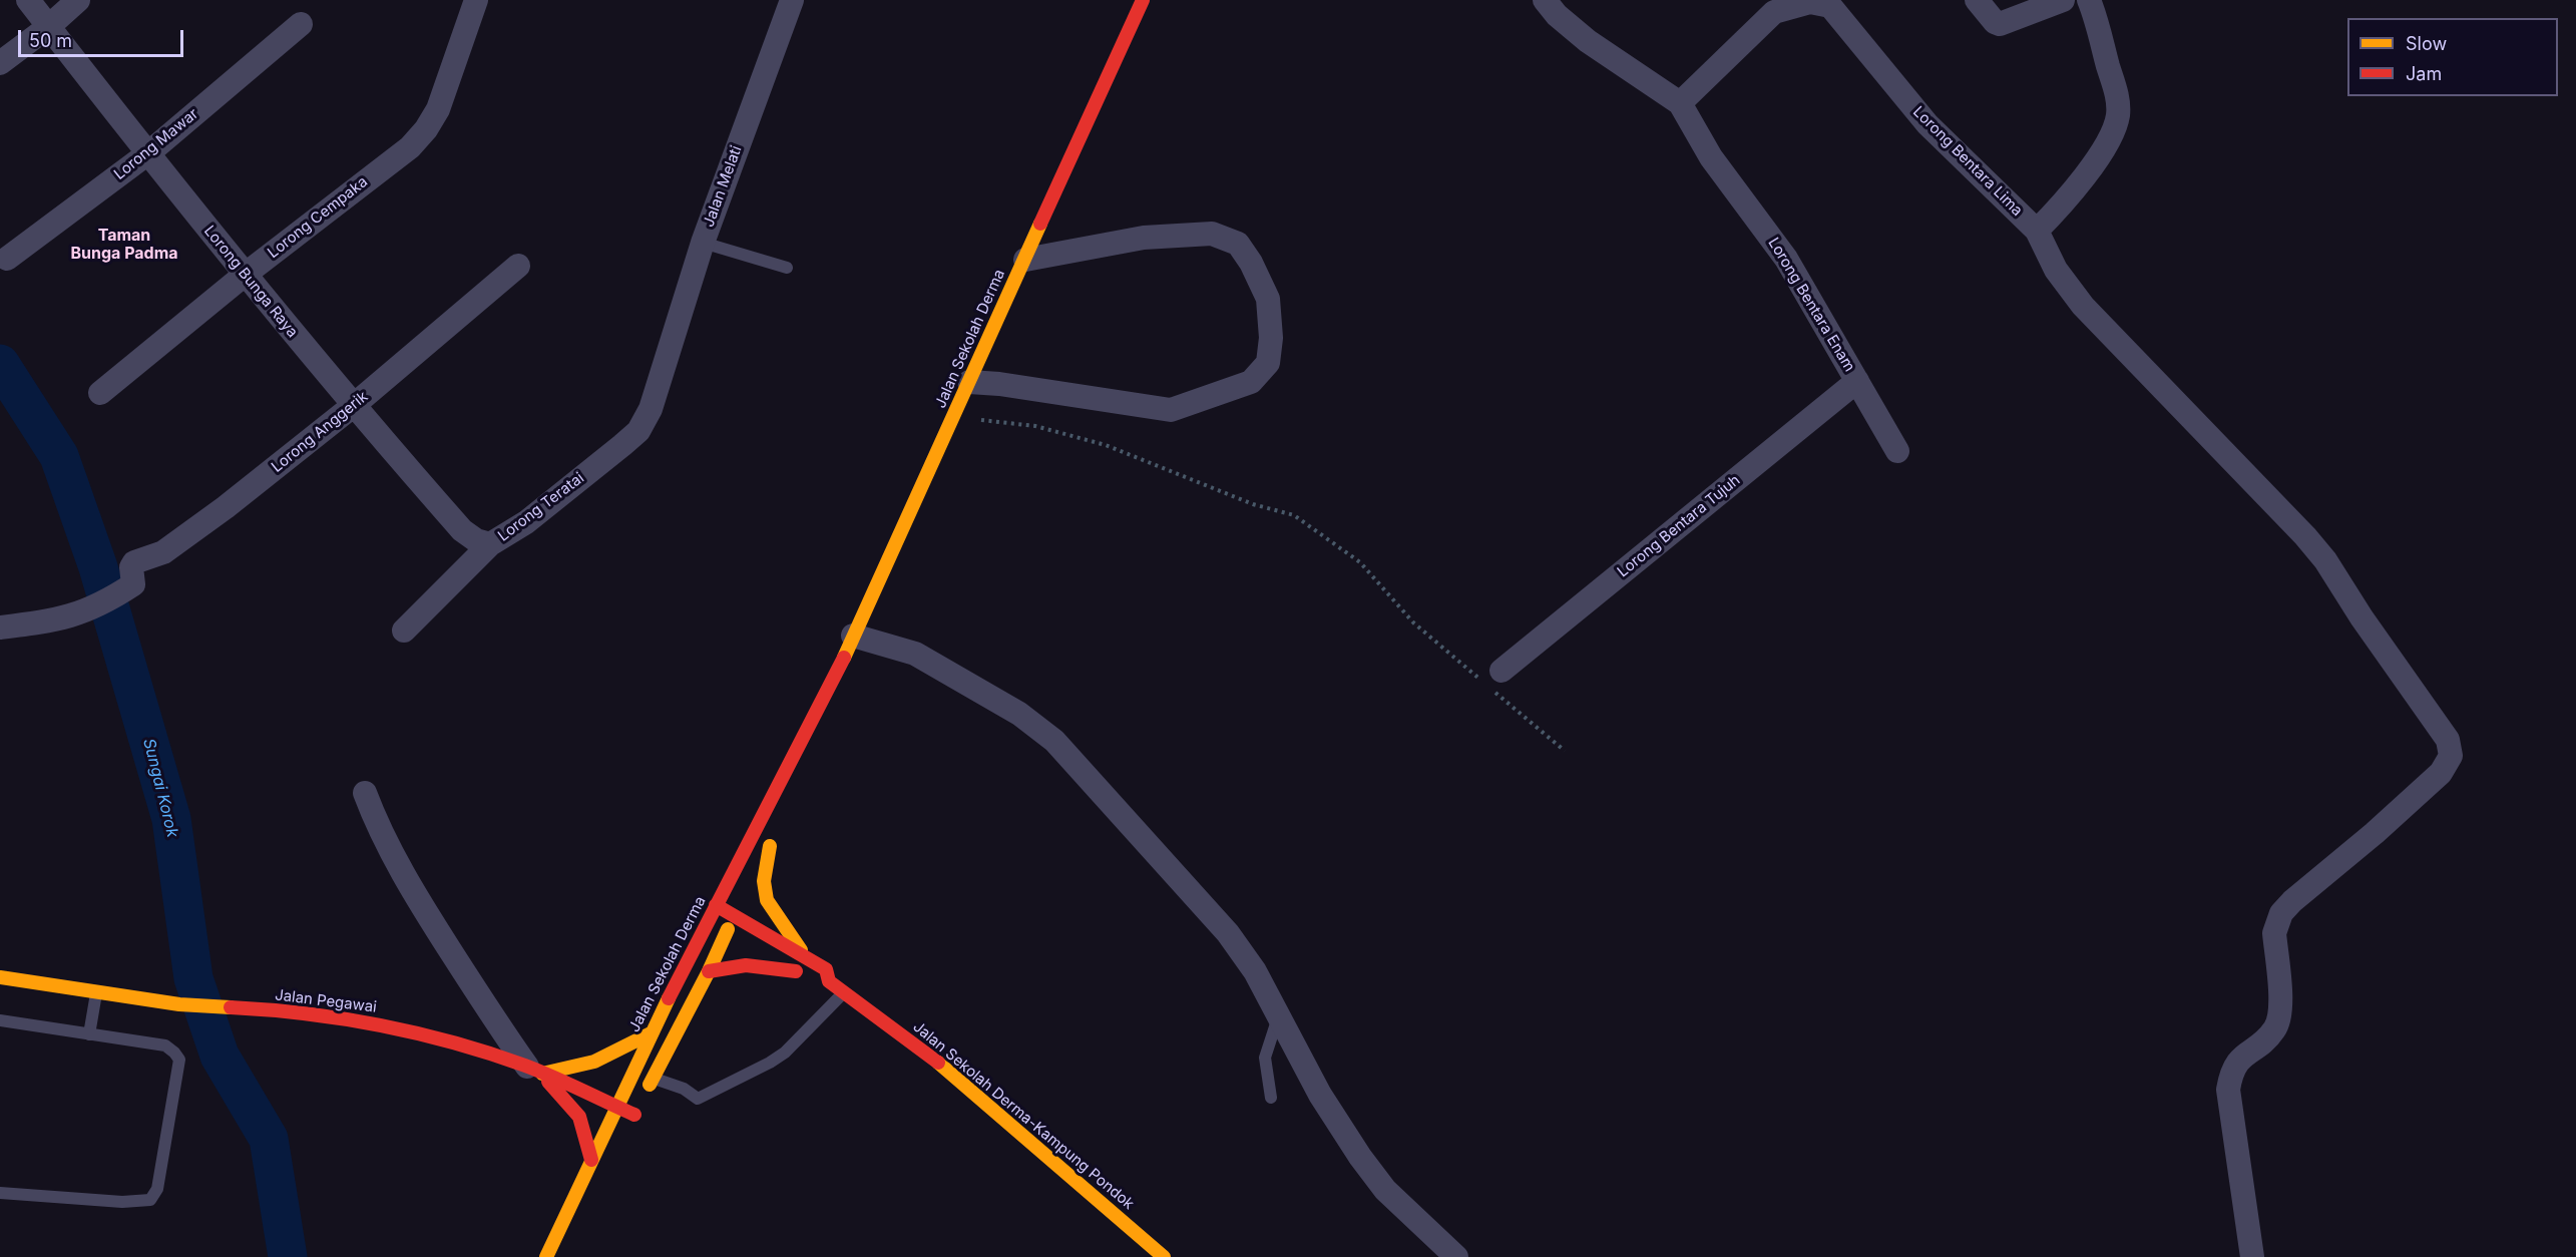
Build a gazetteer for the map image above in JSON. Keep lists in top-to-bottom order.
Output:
{
  "streets": {
    "street": [
      "Lorong Mawar",
      "Lorong Bentara Lima",
      "Jalan Melati",
      "Lorong Cempaka",
      "Lorong Bunga Raya",
      "Lorong Bentara Enam",
      "Jalan Sekolah Derma",
      "Lorong Anggerik",
      "Lorong Teratai",
      "Lorong Bentara Tujuh",
      "Jalan Pegawai",
      "Jalan Sekolah Derma-Kampung Pondok"
    ]
  },
  "crossings": [
    ["Lorong Mawar", "Lorong Bunga Raya"],
    ["Lorong Bentara Lima", "Lorong Bentara Enam"],
    ["Jalan Melati", "Lorong Teratai"],
    ["Lorong Cempaka", "Lorong Bunga Raya"],
    ["Lorong Bunga Raya", "Lorong Anggerik"],
    ["Lorong Bunga Raya", "Lorong Teratai"],
    ["Lorong Bentara Enam", "Lorong Bentara Tujuh"],
    ["Jalan Sekolah Derma", "Jalan Pegawai"],
    ["Jalan Sekolah Derma", "Jalan Sekolah Derma-Kampung Pondok"]
  ],
  "districts": ["Taman Bunga Padma"],
  "water": ["Sungai Korok"],
  "legend": ["Slow", "Jam"],
  "scale_bar": "50 m"
}
